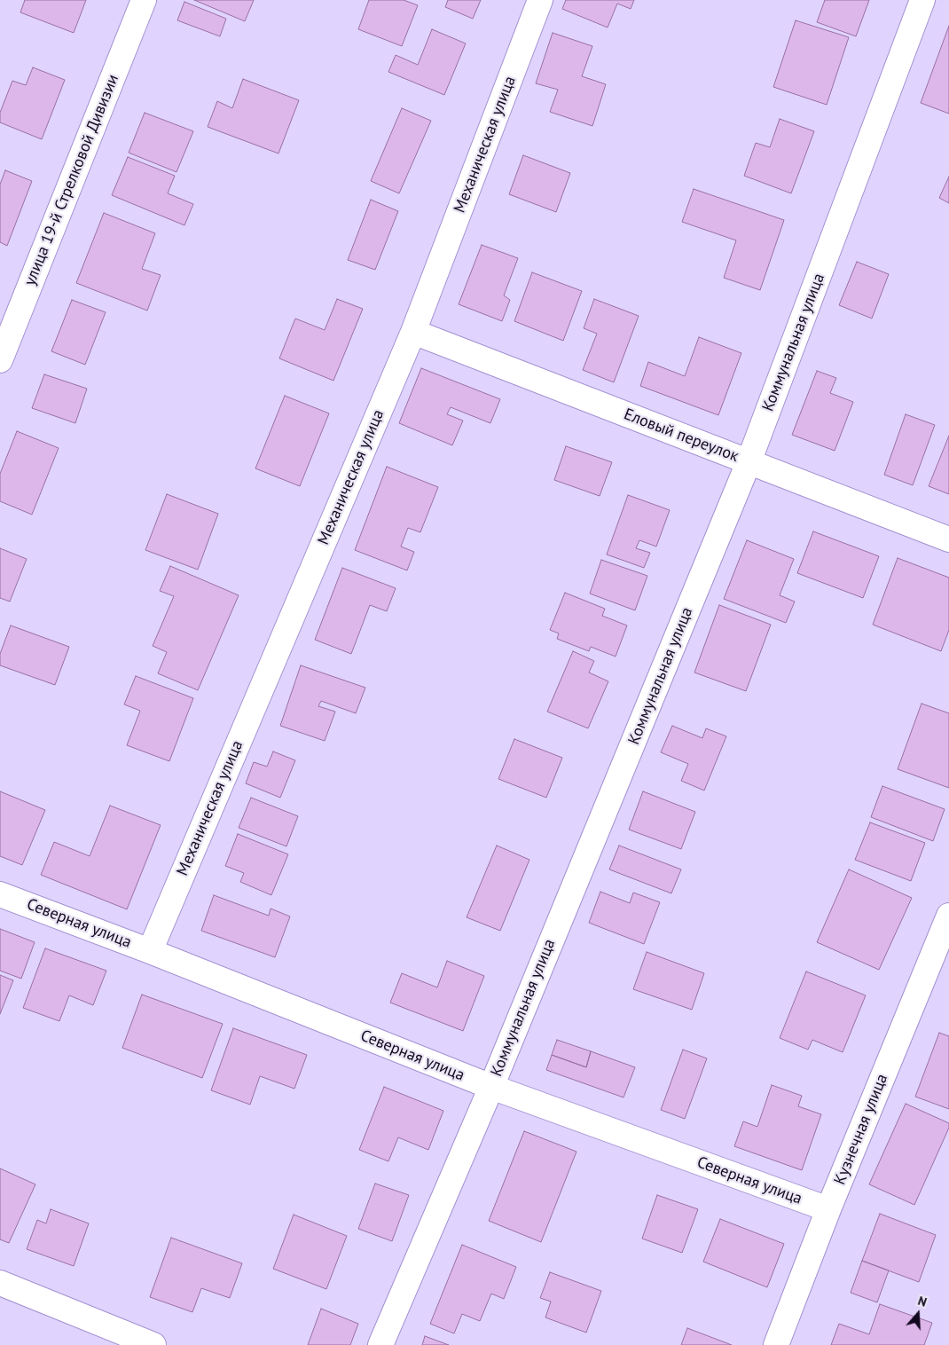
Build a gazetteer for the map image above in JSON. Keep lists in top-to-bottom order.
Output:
{
  "streets": {
    "street": [
      "Механическая улица",
      "улица 19-й Стрелковой Дивизии",
      "Коммунальная улица",
      "Еловый переулок",
      "Северная улица",
      "Кузнечная улица"
    ]
  },
  "crossings": [
    ["Механическая улица", "Еловый переулок"],
    ["Механическая улица", "Северная улица"],
    ["Коммунальная улица", "Еловый переулок"],
    ["Коммунальная улица", "Северная улица"],
    ["Северная улица", "Кузнечная улица"]
  ],
  "north": "top"
}
